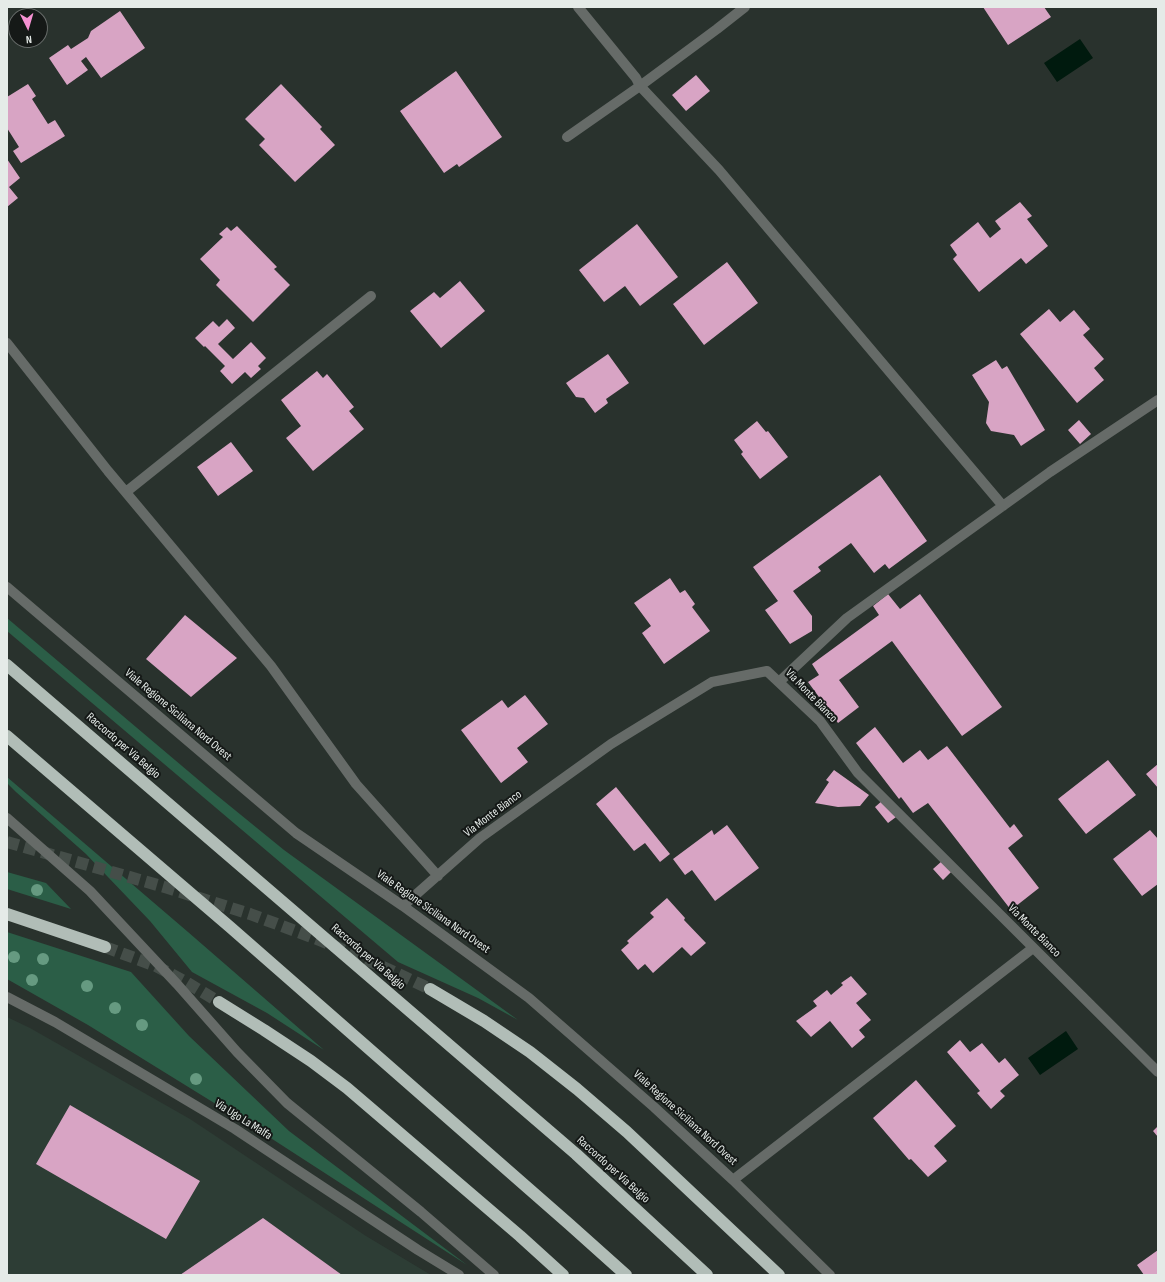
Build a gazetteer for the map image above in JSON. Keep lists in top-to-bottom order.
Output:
{
  "streets": {
    "highway": ["Raccordo per Via Belgio"],
    "street": ["Via Monte Bianco", "Viale Regione Siciliana Nord Ovest", "Via Ugo La Malfa"]
  },
  "crossings": [
    ["Via Monte Bianco", "Viale Regione Siciliana Nord Ovest"]
  ],
  "north": "bottom"
}
